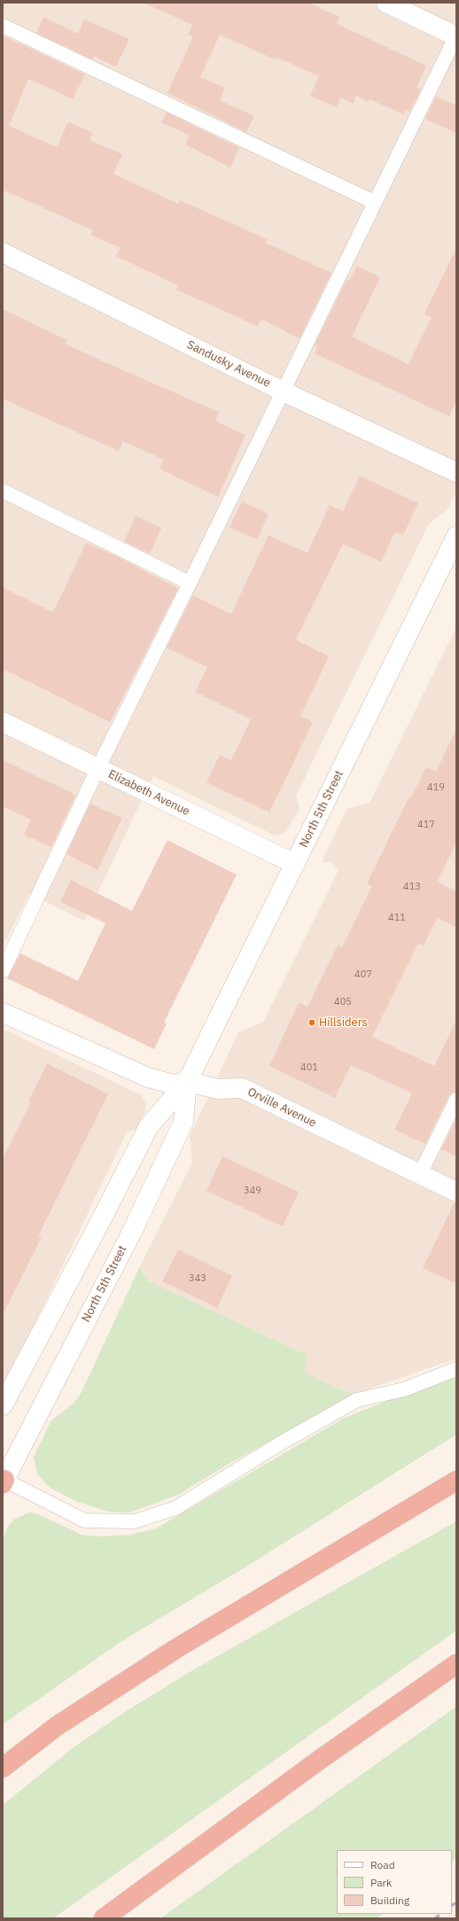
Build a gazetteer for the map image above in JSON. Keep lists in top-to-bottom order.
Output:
{
  "streets": {
    "main road": [
      "Sandusky Avenue",
      "Elizabeth Avenue",
      "North 5th Street",
      "Orville Avenue"
    ]
  },
  "crossings": [
    ["Elizabeth Avenue", "North 5th Street"],
    ["North 5th Street", "Orville Avenue"]
  ],
  "places": ["Hillsiders"],
  "house_numbers": [
    "419",
    "417",
    "413",
    "411",
    "407",
    "405",
    "401",
    "349",
    "343"
  ],
  "legend": ["Road", "Park", "Building"]
}
